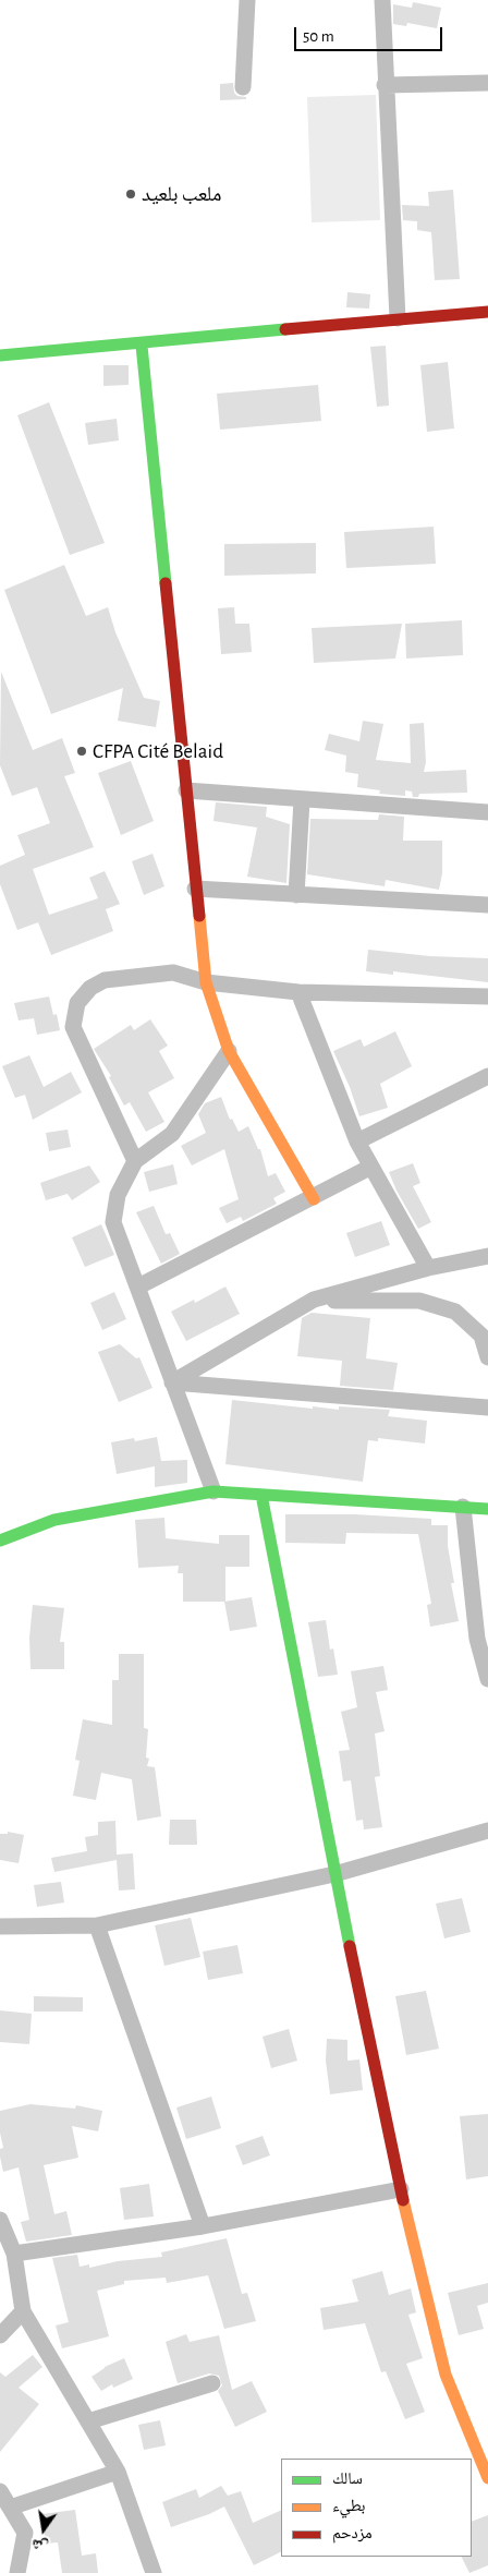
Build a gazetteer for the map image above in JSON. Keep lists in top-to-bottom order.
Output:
{
  "places": ["ملعب بلعيد", "CFPA Cité Belaid"],
  "legend": ["سالك", "بطيء", "مزدحم"],
  "scale_bar": "50 m",
  "north": "bottom"
}
